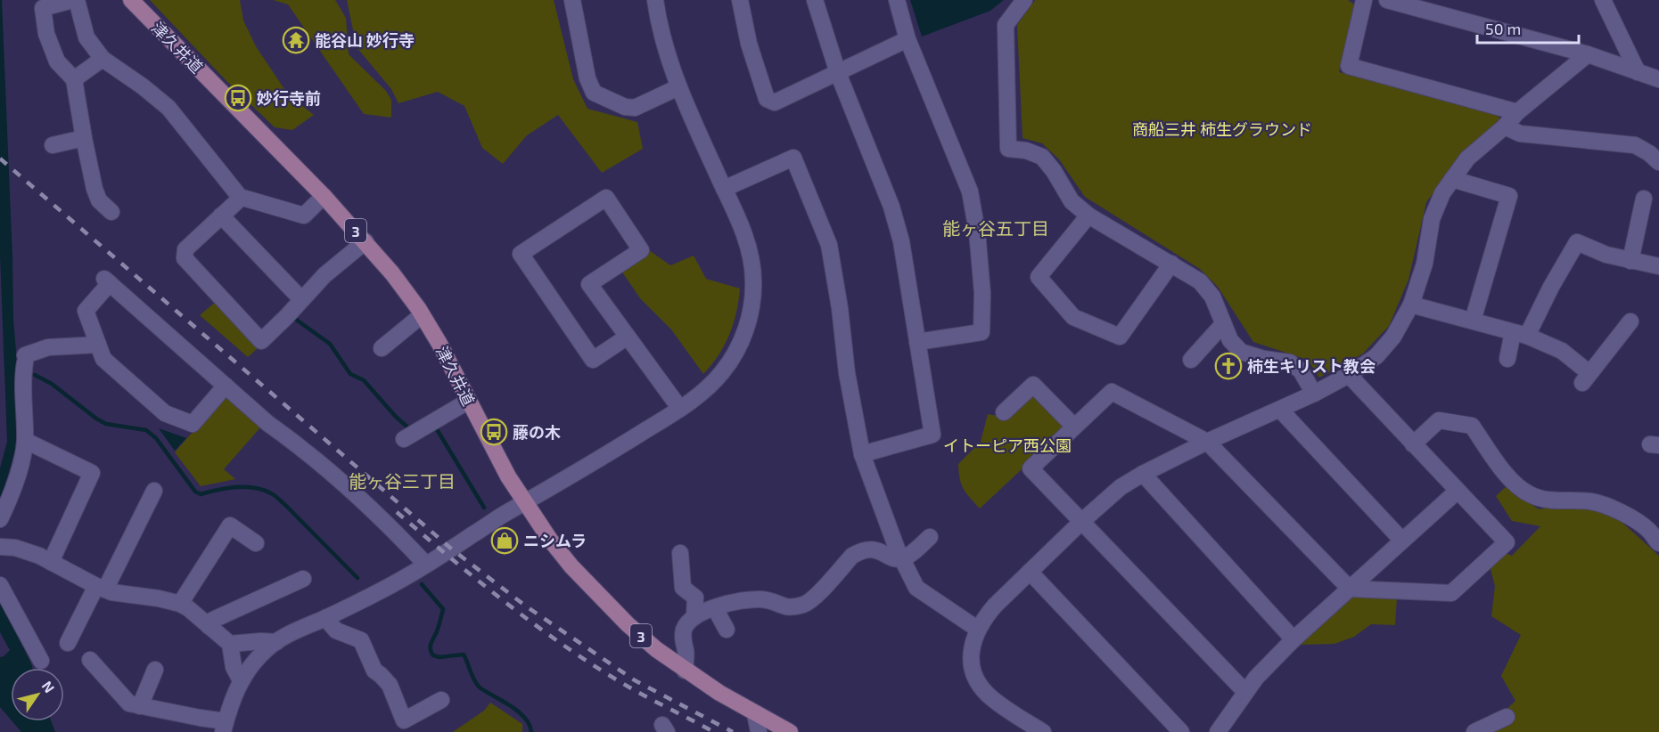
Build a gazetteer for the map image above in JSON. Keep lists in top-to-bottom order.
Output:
{
  "streets": {
    "main road": ["津久井道", "3"]
  },
  "districts": ["能ヶ谷五丁目", "能ヶ谷三丁目"],
  "parks": ["商船三井 柿生グラウンド", "イトーピア西公園"],
  "places": {
    "temple": ["能谷山 妙行寺"],
    "bus stop": ["妙行寺前", "藤の木"],
    "church": ["柿生キリスト教会"],
    "shop": ["ニシムラ"]
  },
  "scale_bar": "50 m",
  "north": "top right"
}
